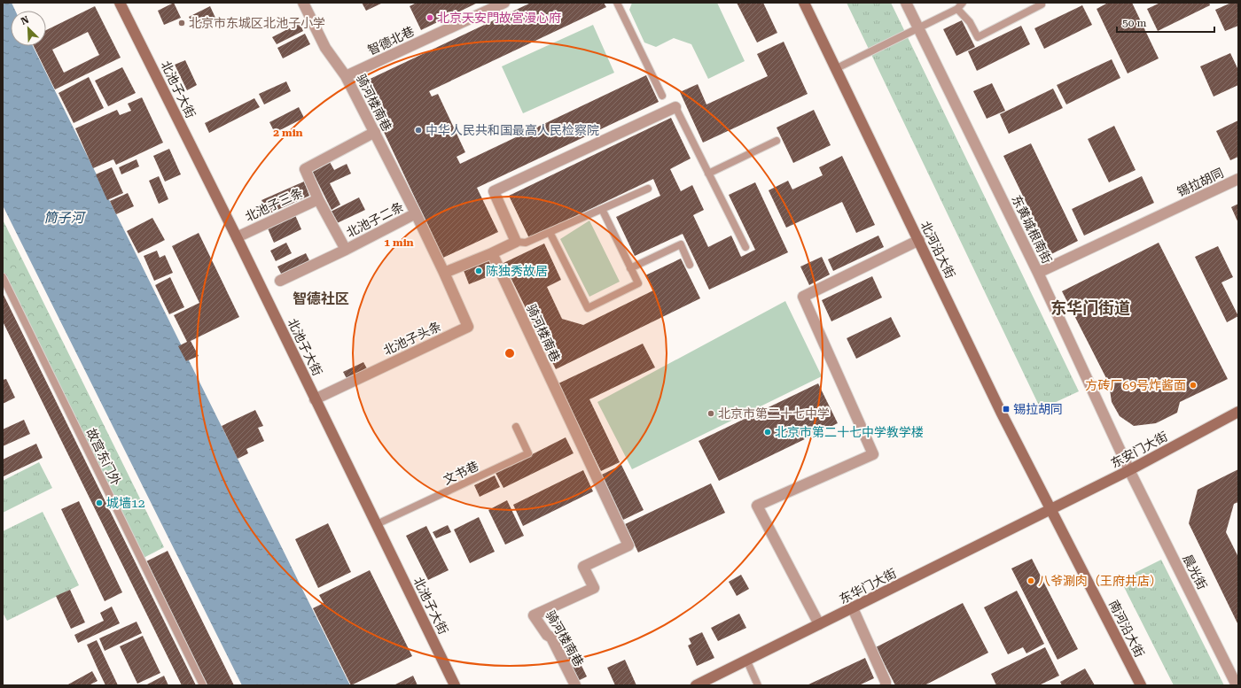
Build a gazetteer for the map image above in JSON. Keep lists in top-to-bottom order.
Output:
{
  "streets": {
    "main road": [
      "北池子大街",
      "北河沿大街",
      "东安门大街",
      "东华门大街",
      "南河沿大街"
    ],
    "street": [
      "智德北巷",
      "骑河楼南巷",
      "锡拉胡同",
      "北池子三条",
      "北池子二条",
      "东黄城根南街",
      "北池子头条",
      "晨光街"
    ],
    "lane": ["故宫东门外", "文书巷"]
  },
  "crossings": [
    ["智德北巷", "骑河楼南巷"],
    ["北池子大街", "北池子三条"],
    ["北池子大街", "北池子头条"],
    ["北池子大街", "文书巷"],
    ["骑河楼南巷", "北池子三条"],
    ["骑河楼南巷", "北池子二条"],
    ["骑河楼南巷", "北池子头条"],
    ["锡拉胡同", "东黄城根南街"],
    ["北池子三条", "北池子二条"],
    ["东黄城根南街", "东安门大街"],
    ["东黄城根南街", "晨光街"],
    ["北河沿大街", "东安门大街"],
    ["北河沿大街", "东华门大街"],
    ["北河沿大街", "南河沿大街"],
    ["东安门大街", "晨光街"],
    ["东安门大街", "东华门大街"],
    ["东安门大街", "南河沿大街"],
    ["东华门大街", "南河沿大街"]
  ],
  "districts": ["智德社区", "东华门街道"],
  "water": ["筒子河"],
  "places": {
    "other": [
      "北京天安門故宮漫心府",
      "北京市东城区北池子小学",
      "中华人民共和国最高人民检察院",
      "陈独秀故居",
      "方砖厂69号炸酱面",
      "北京市第二十七中学",
      "北京市第二十七中学教学楼",
      "城墙12",
      "八爷涮肉（王府井店）"
    ],
    "transit": ["锡拉胡同"]
  },
  "scale_bar": "50 m",
  "north": "top left",
  "rings": ["2 min", "1 min"]
}
